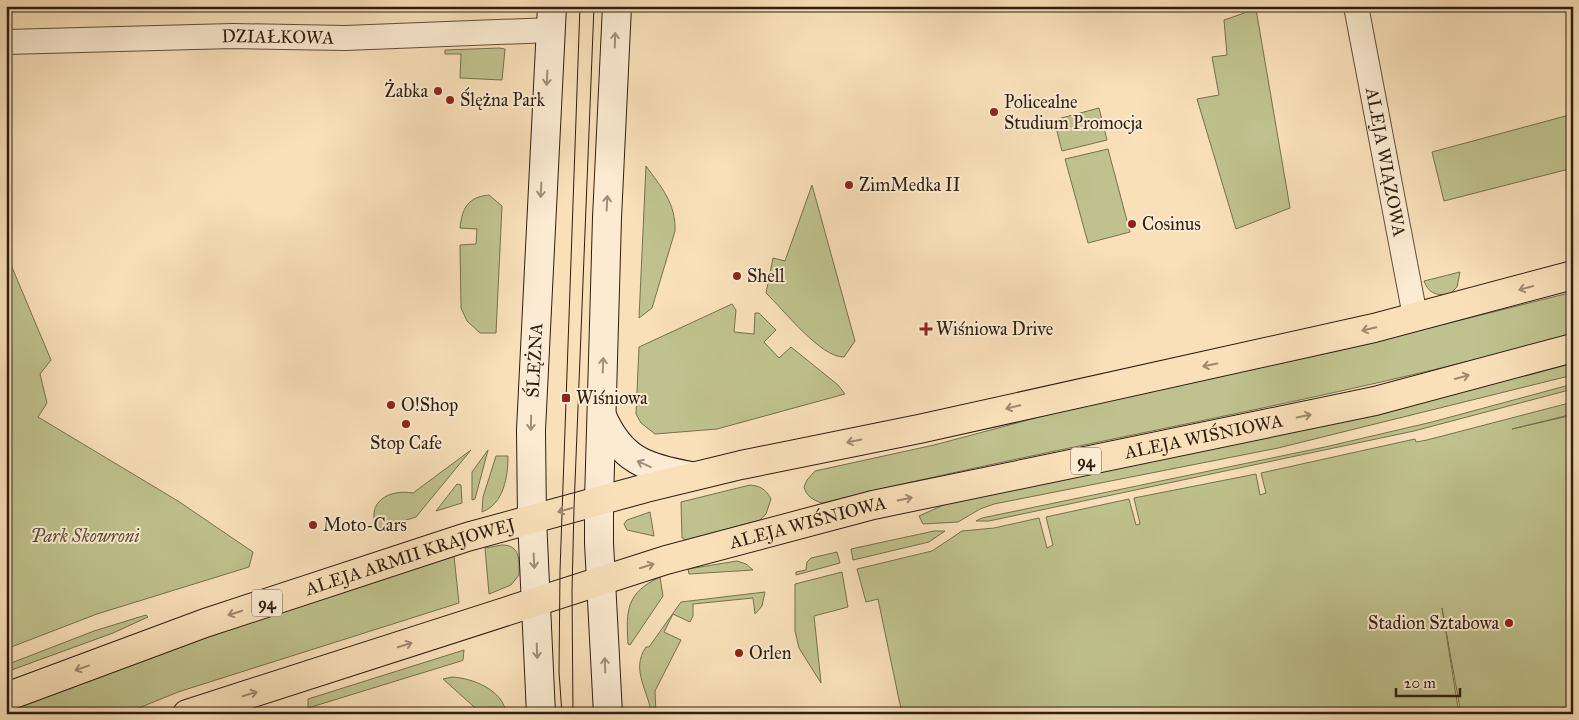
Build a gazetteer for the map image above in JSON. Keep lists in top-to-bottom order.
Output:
{
  "streets": {
    "main road": [
      "ŚLĘŻNA",
      "ALEJA WIŚNIOWA",
      "94",
      "ALEJA ARMII KRAJOWEJ"
    ],
    "street": ["DZIAŁKOWA", "ALEJA WIĄZOWA"]
  },
  "crossings": [
    ["DZIAŁKOWA", "ŚLĘŻNA"],
    ["ALEJA WIĄZOWA", "94"],
    ["ŚLĘŻNA", "94"],
    ["ŚLĘŻNA", "ALEJA ARMII KRAJOWEJ"],
    ["ALEJA WIŚNIOWA", "94"],
    ["94", "ALEJA ARMII KRAJOWEJ"]
  ],
  "parks": ["Park Skowroni"],
  "places": {
    "other": [
      "Żabka",
      "Ślężna Park",
      "Policealne Studium Promocja",
      "ZimMedka II",
      "Cosinus",
      "Shell",
      "O!Shop",
      "Stop Cafe",
      "Moto-Cars",
      "Stadion Sztabowa",
      "Orlen"
    ],
    "health": ["Wiśniowa Drive"],
    "transit": ["Wiśniowa"]
  },
  "scale_bar": "20 m"
}
